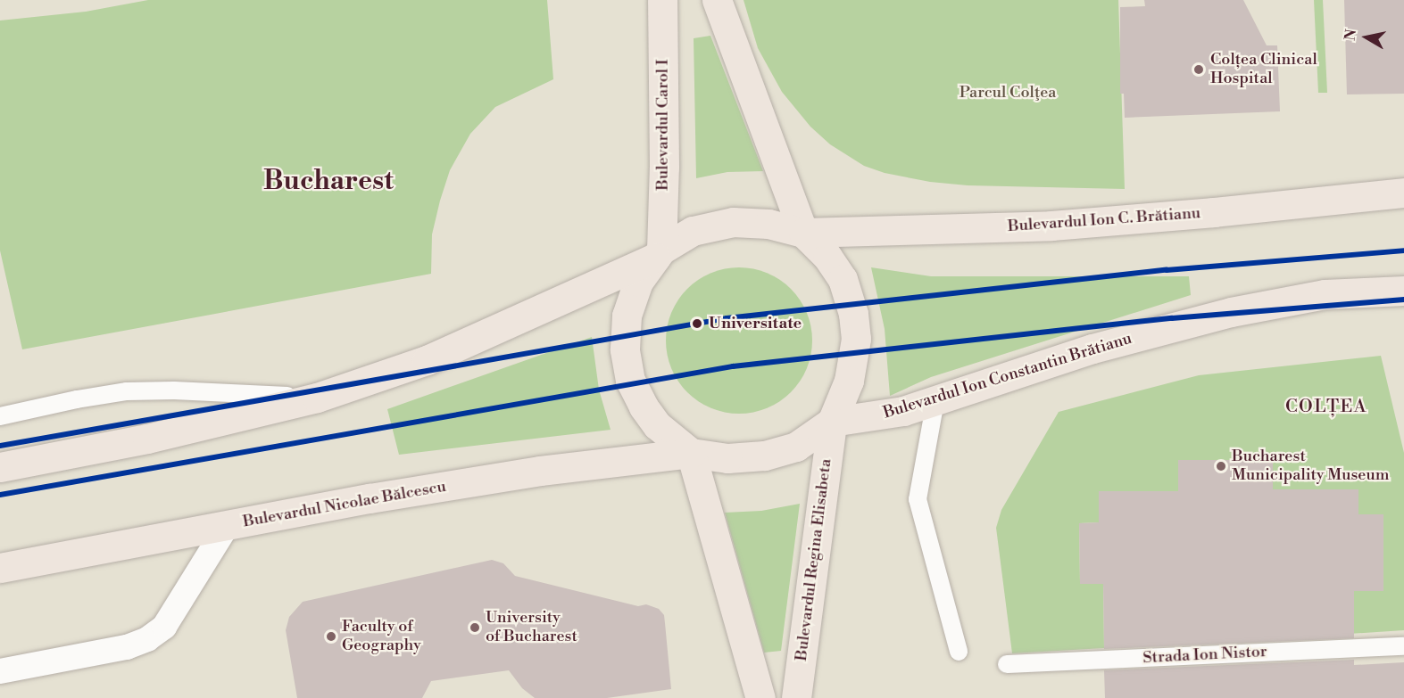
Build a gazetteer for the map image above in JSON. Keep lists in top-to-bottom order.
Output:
{
  "streets": {
    "main road": [
      "Bulevardul Carol I",
      "Bulevardul Ion C. Brătianu",
      "Bulevardul Ion Constantin Brătianu",
      "Bulevardul Nicolae Bălcescu",
      "Bulevardul Regina Elisabeta"
    ],
    "lane": ["Strada Ion Nistor"]
  },
  "crossings": [
    ["Bulevardul Carol I", "Bulevardul Ion C. Brătianu"],
    ["Bulevardul Ion C. Brătianu", "Bulevardul Regina Elisabeta"],
    ["Bulevardul Ion Constantin Brătianu", "Bulevardul Nicolae Bălcescu"],
    ["Bulevardul Ion Constantin Brătianu", "Bulevardul Regina Elisabeta"],
    ["Bulevardul Nicolae Bălcescu", "Bulevardul Regina Elisabeta"]
  ],
  "districts": ["Bucharest", "COLȚEA"],
  "parks": ["Parcul Colţea"],
  "places": [
    "Colțea Clinical Hospital",
    "Universitate",
    "Bucharest Municipality Museum",
    "University of Bucharest",
    "Faculty of Geography"
  ],
  "north": "left"
}
